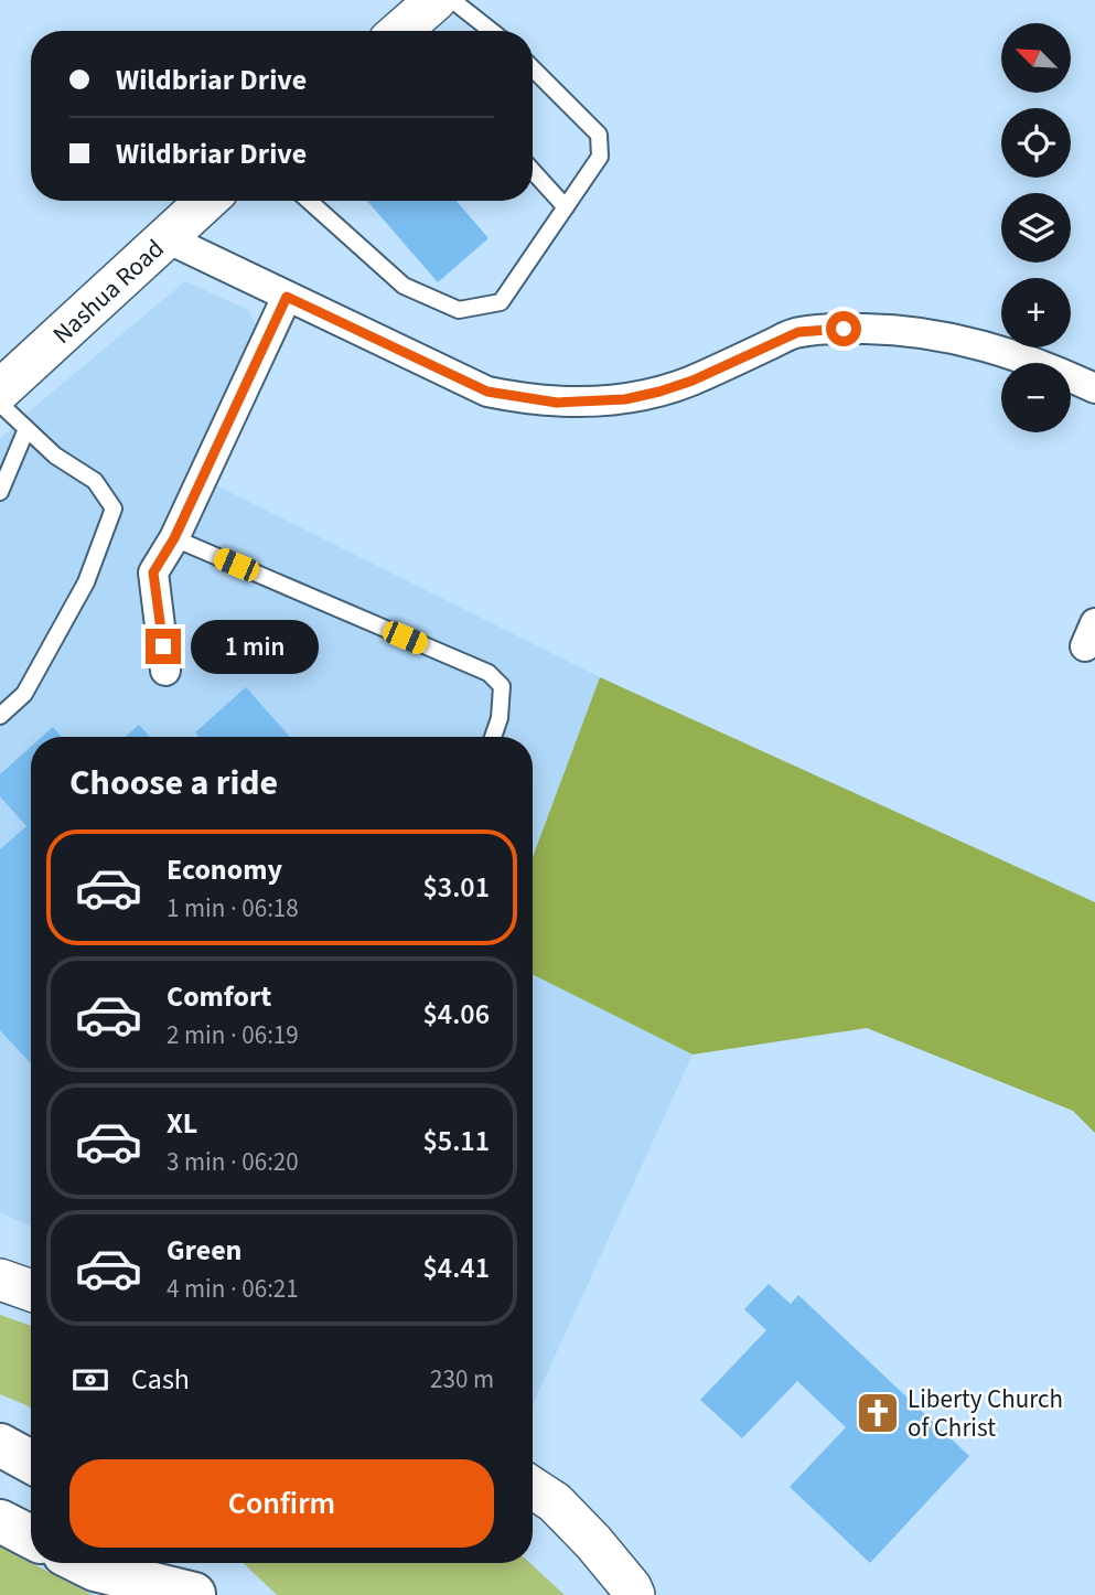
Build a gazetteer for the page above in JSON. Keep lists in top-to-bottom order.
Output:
{
  "streets": {
    "street": ["Nashua Road"]
  },
  "places": {
    "church": ["Liberty Church of Christ"]
  },
  "north": "top left",
  "page": {
    "map_buttons": ["+", "−"],
    "banner": ["Wildbriar Drive", "Wildbriar Drive"],
    "bubble": "1 min",
    "heading": "Choose a ride",
    "list": [
      {
        "name": "Economy",
        "note": "1 min · 06:18",
        "value": "$3.01"
      },
      {
        "name": "Comfort",
        "note": "2 min · 06:19",
        "value": "$4.06"
      },
      {
        "name": "XL",
        "note": "3 min · 06:20",
        "value": "$5.11"
      },
      {
        "name": "Green",
        "note": "4 min · 06:21",
        "value": "$4.41"
      }
    ],
    "pay": ["Cash", "230 m"],
    "buttons": "Confirm"
  }
}
